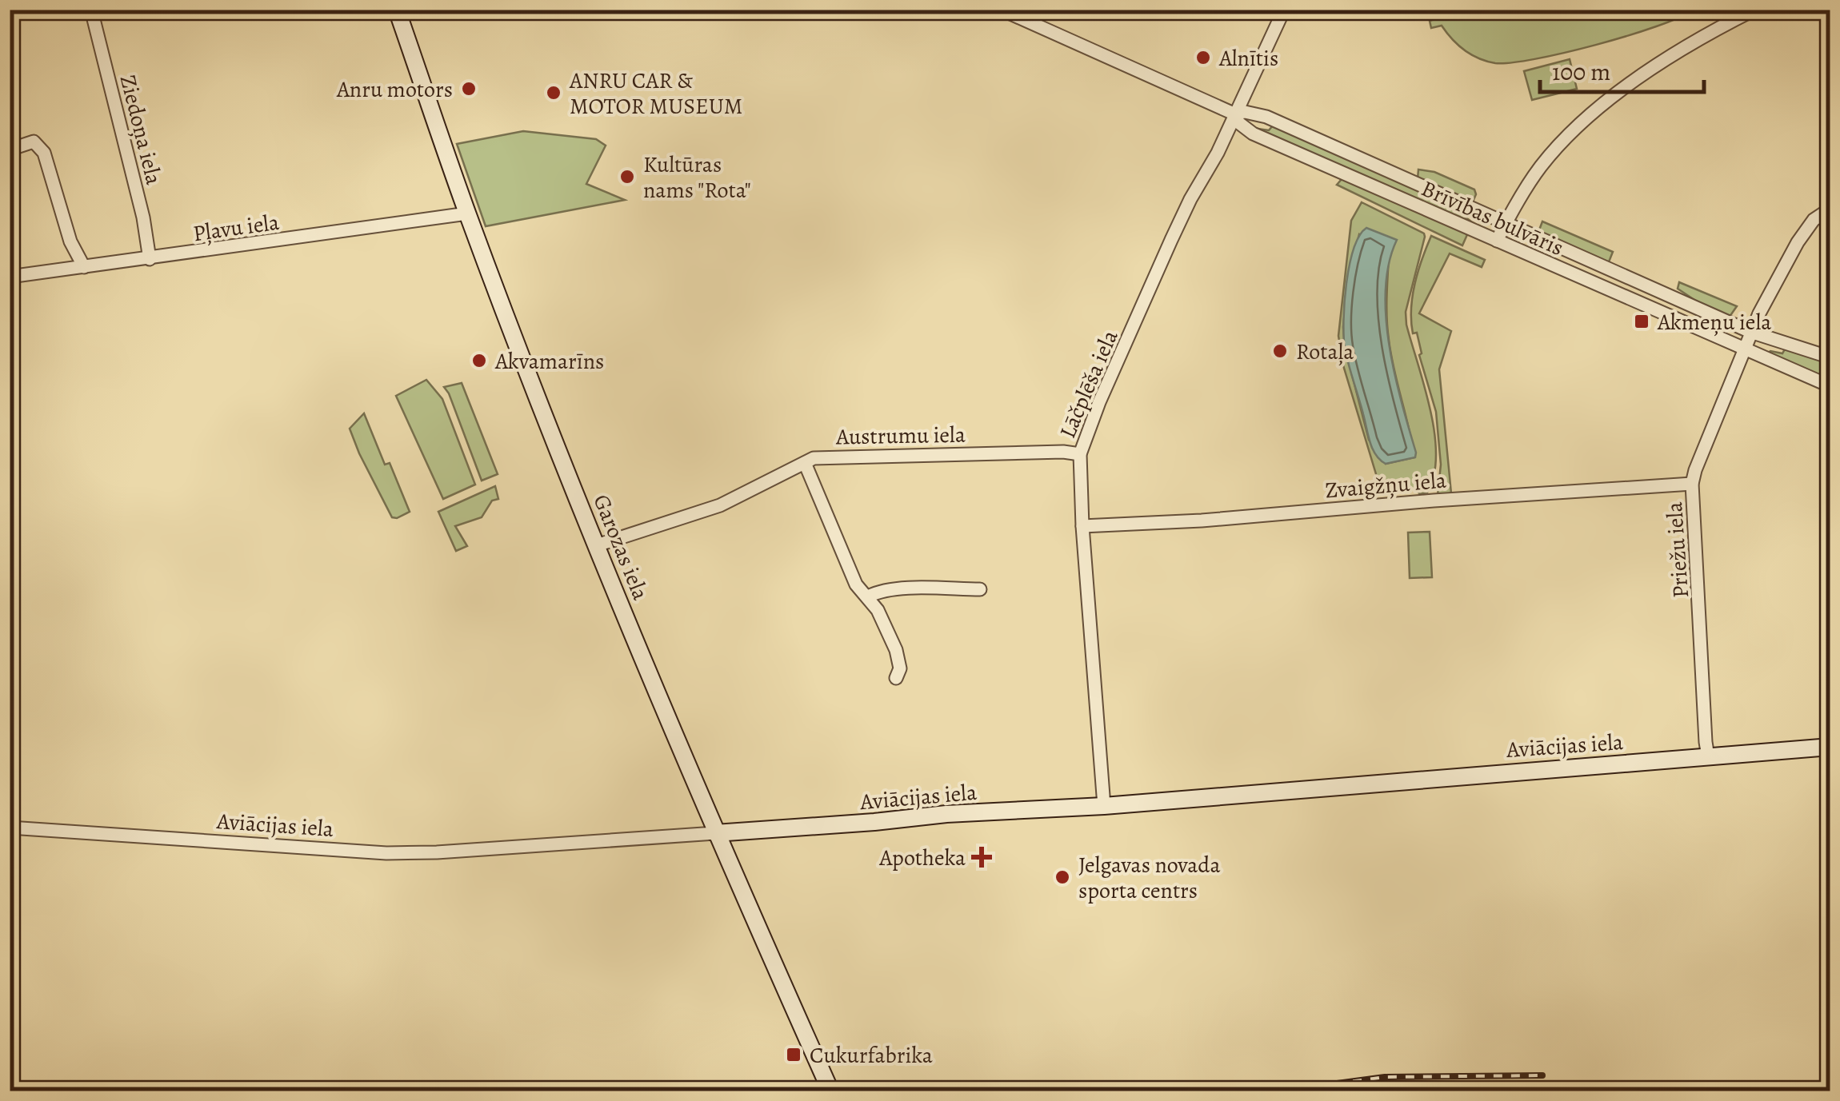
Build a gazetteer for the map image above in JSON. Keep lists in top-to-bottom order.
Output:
{
  "streets": {
    "main road": ["Garozas iela", "Aviācijas iela"],
    "street": [
      "Ziedoņa iela",
      "Brīvības bulvāris",
      "Pļavu iela",
      "Lāčplēša iela",
      "Austrumu iela",
      "Zvaigžņu iela",
      "Priežu iela"
    ]
  },
  "crossings": [
    ["Ziedoņa iela", "Pļavu iela"],
    ["Brīvības bulvāris", "Lāčplēša iela"],
    ["Brīvības bulvāris", "Priežu iela"],
    ["Pļavu iela", "Garozas iela"],
    ["Lāčplēša iela", "Austrumu iela"],
    ["Lāčplēša iela", "Zvaigžņu iela"],
    ["Lāčplēša iela", "Aviācijas iela"],
    ["Austrumu iela", "Garozas iela"],
    ["Zvaigžņu iela", "Priežu iela"],
    ["Garozas iela", "Aviācijas iela"],
    ["Priežu iela", "Aviācijas iela"]
  ],
  "places": {
    "other": [
      "Alnītis",
      "Anru motors",
      "ANRU CAR & MOTOR MUSEUM",
      "Kultūras nams \"Rota\"",
      "Rotaļa",
      "Akvamarīns",
      "Jelgavas novada sporta centrs"
    ],
    "transit": ["Akmeņu iela", "Cukurfabrika"],
    "health": ["Apotheka"]
  },
  "scale_bar": "100 m"
}
